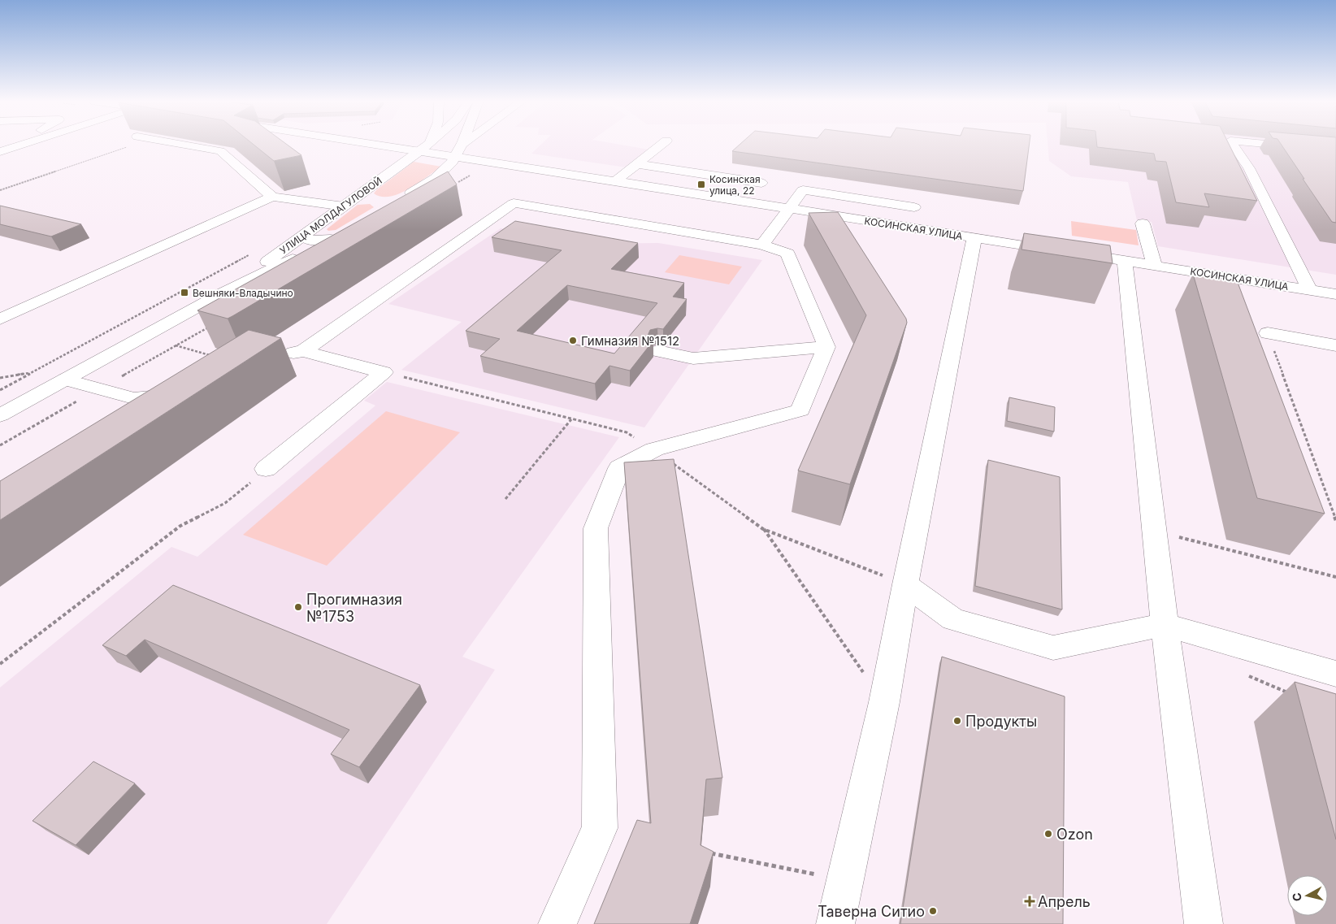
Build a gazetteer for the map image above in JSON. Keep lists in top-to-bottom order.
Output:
{
  "streets": {
    "main road": ["УЛИЦА МОЛДАГУЛОВОЙ", "КОСИНСКАЯ УЛИЦА"]
  },
  "crossings": [
    ["УЛИЦА МОЛДАГУЛОВОЙ", "КОСИНСКАЯ УЛИЦА"]
  ],
  "places": {
    "transit": ["Косинская улица, 22", "Вешняки-Владычино"],
    "other": [
      "Гимназия №1512",
      "Прогимназия №1753",
      "Продукты",
      "Ozon",
      "Таверна Ситио"
    ],
    "health": ["Апрель"]
  },
  "north": "left"
}
